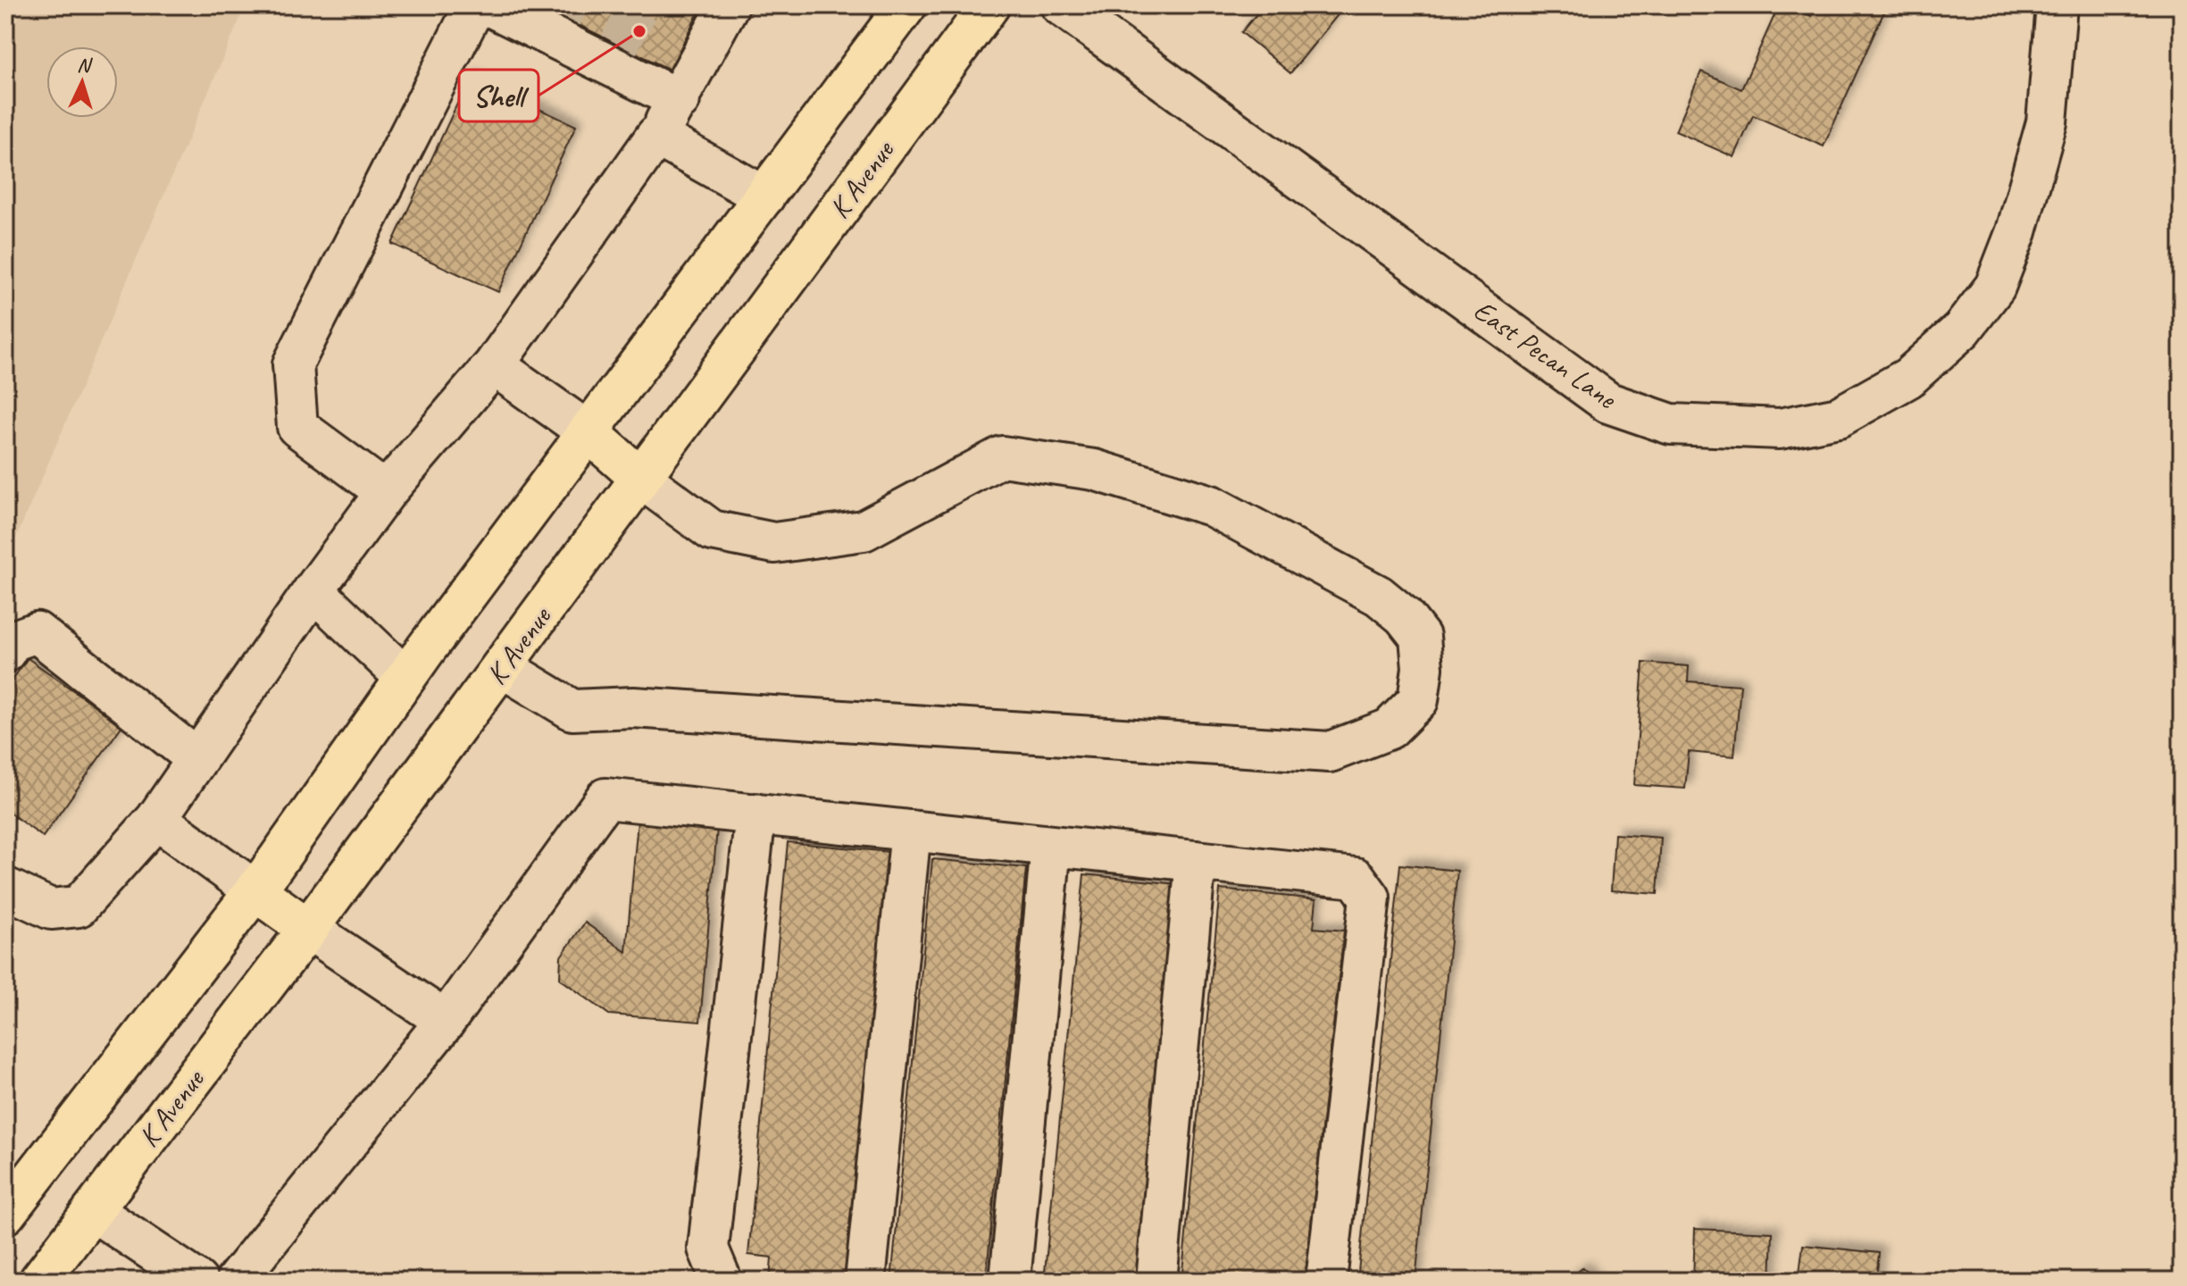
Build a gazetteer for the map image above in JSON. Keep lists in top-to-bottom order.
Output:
{
  "streets": {
    "main road": ["K Avenue"],
    "street": ["East Pecan Lane"]
  },
  "places": ["Shell"],
  "north": "top"
}
